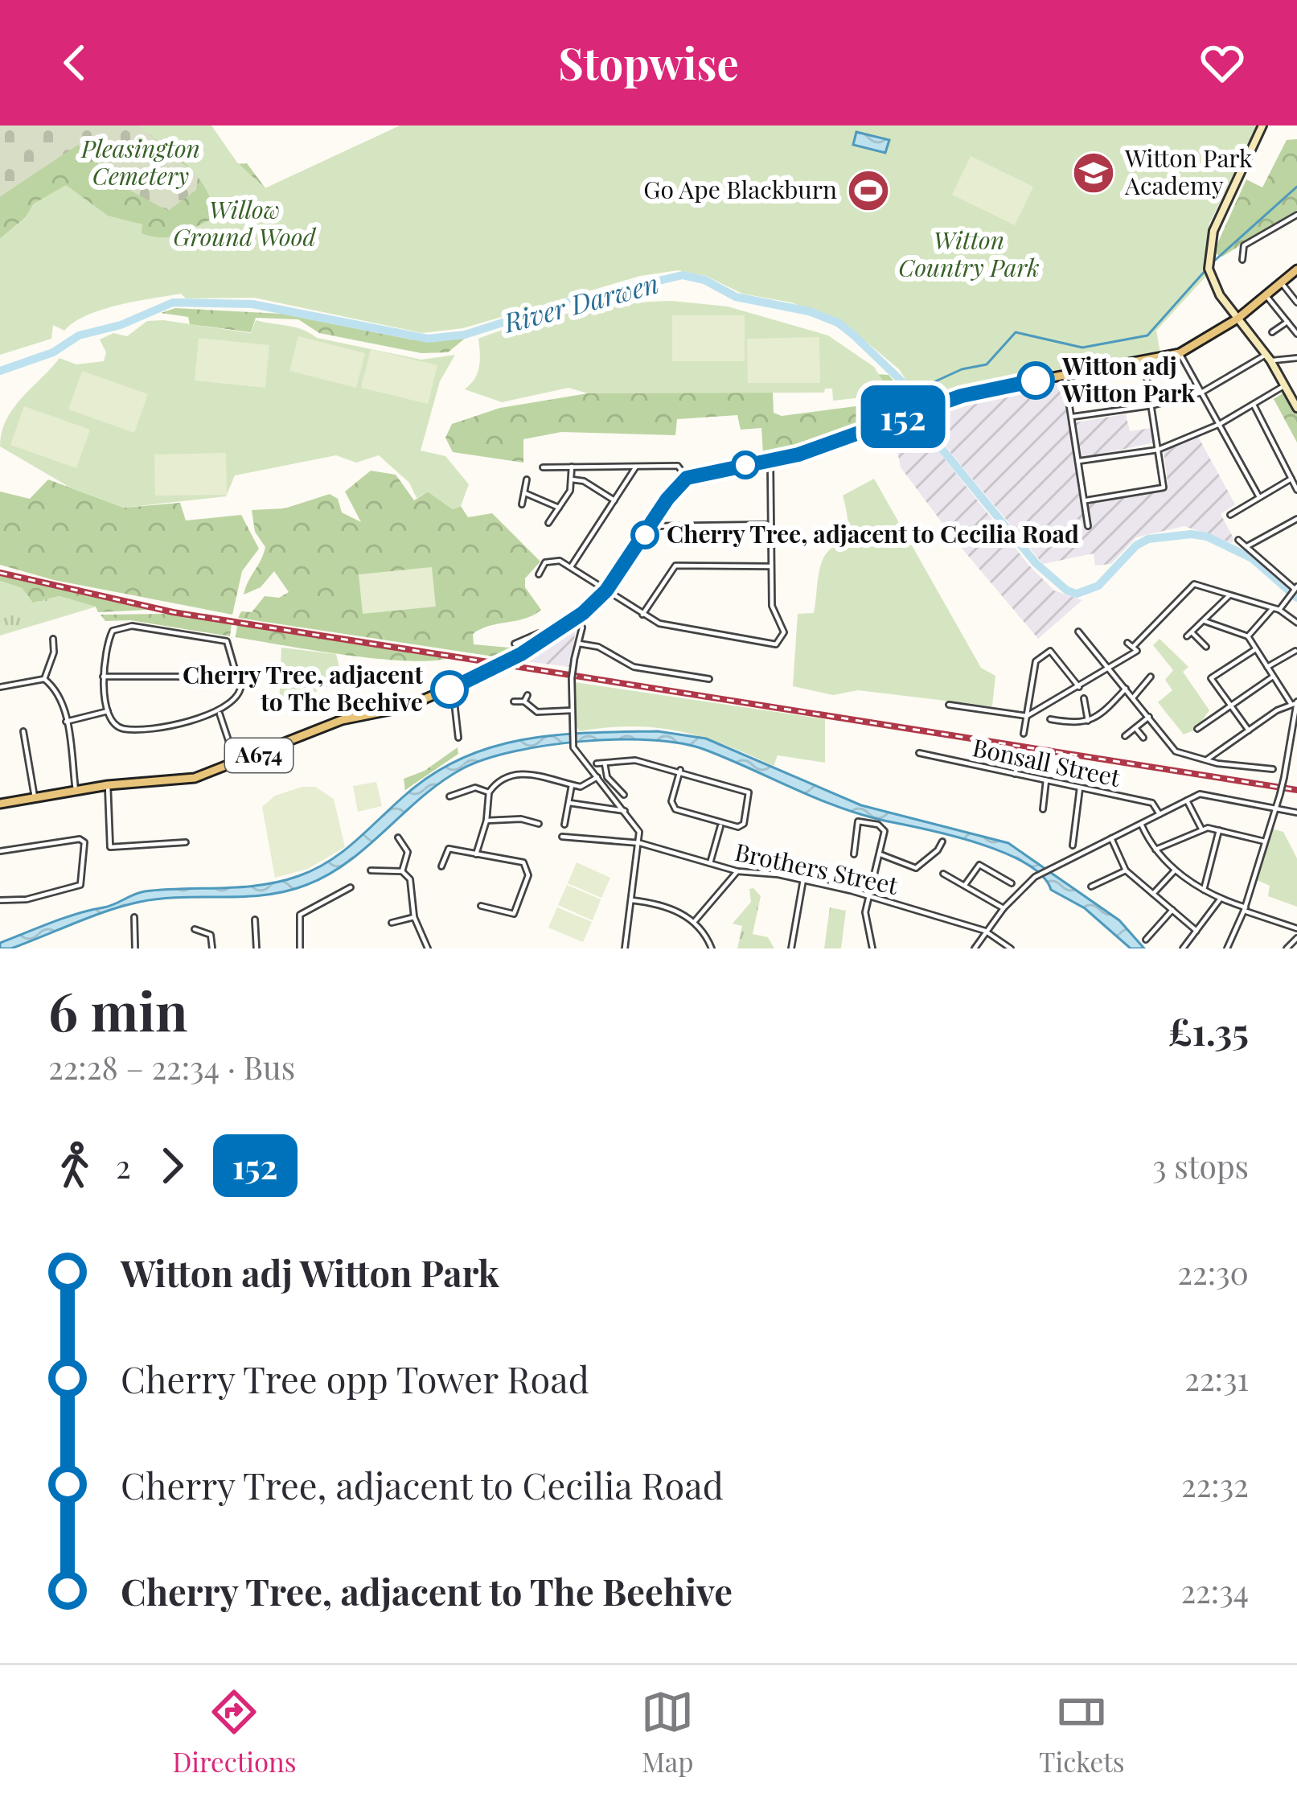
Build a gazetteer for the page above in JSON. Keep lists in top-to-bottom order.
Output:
{
  "streets": {
    "main road": ["A674"],
    "street": ["Bonsall Street", "Brothers Street"]
  },
  "water": ["River Darwen"],
  "parks": ["Pleasington Cemetery", "Willow Ground Wood", "Witton Country Park"],
  "places": {
    "school or university": ["Witton Park Academy"],
    "sports": ["Go Ape Blackburn"],
    "other": ["Witton adj Witton Park", "Cherry Tree, adjacent to Cecilia Road", "Cherry Tree, adjacent to The Beehive"]
  },
  "lines": ["bus line 152"],
  "page": {
    "header": "Stopwise",
    "on_map": "152",
    "heading": ["6 min", "22:28 – 22:34 · Bus", "£1.35"],
    "legs": ["2", "152", "3 stops"],
    "list": [
      {
        "name": "Witton adj Witton Park",
        "value": "22:30"
      },
      {
        "name": "Cherry Tree opp Tower Road",
        "value": "22:31"
      },
      {
        "name": "Cherry Tree, adjacent to Cecilia Road",
        "value": "22:32"
      },
      {
        "name": "Cherry Tree, adjacent to The Beehive",
        "value": "22:34"
      }
    ],
    "tabs": ["Directions", "Map", "Tickets"]
  }
}
